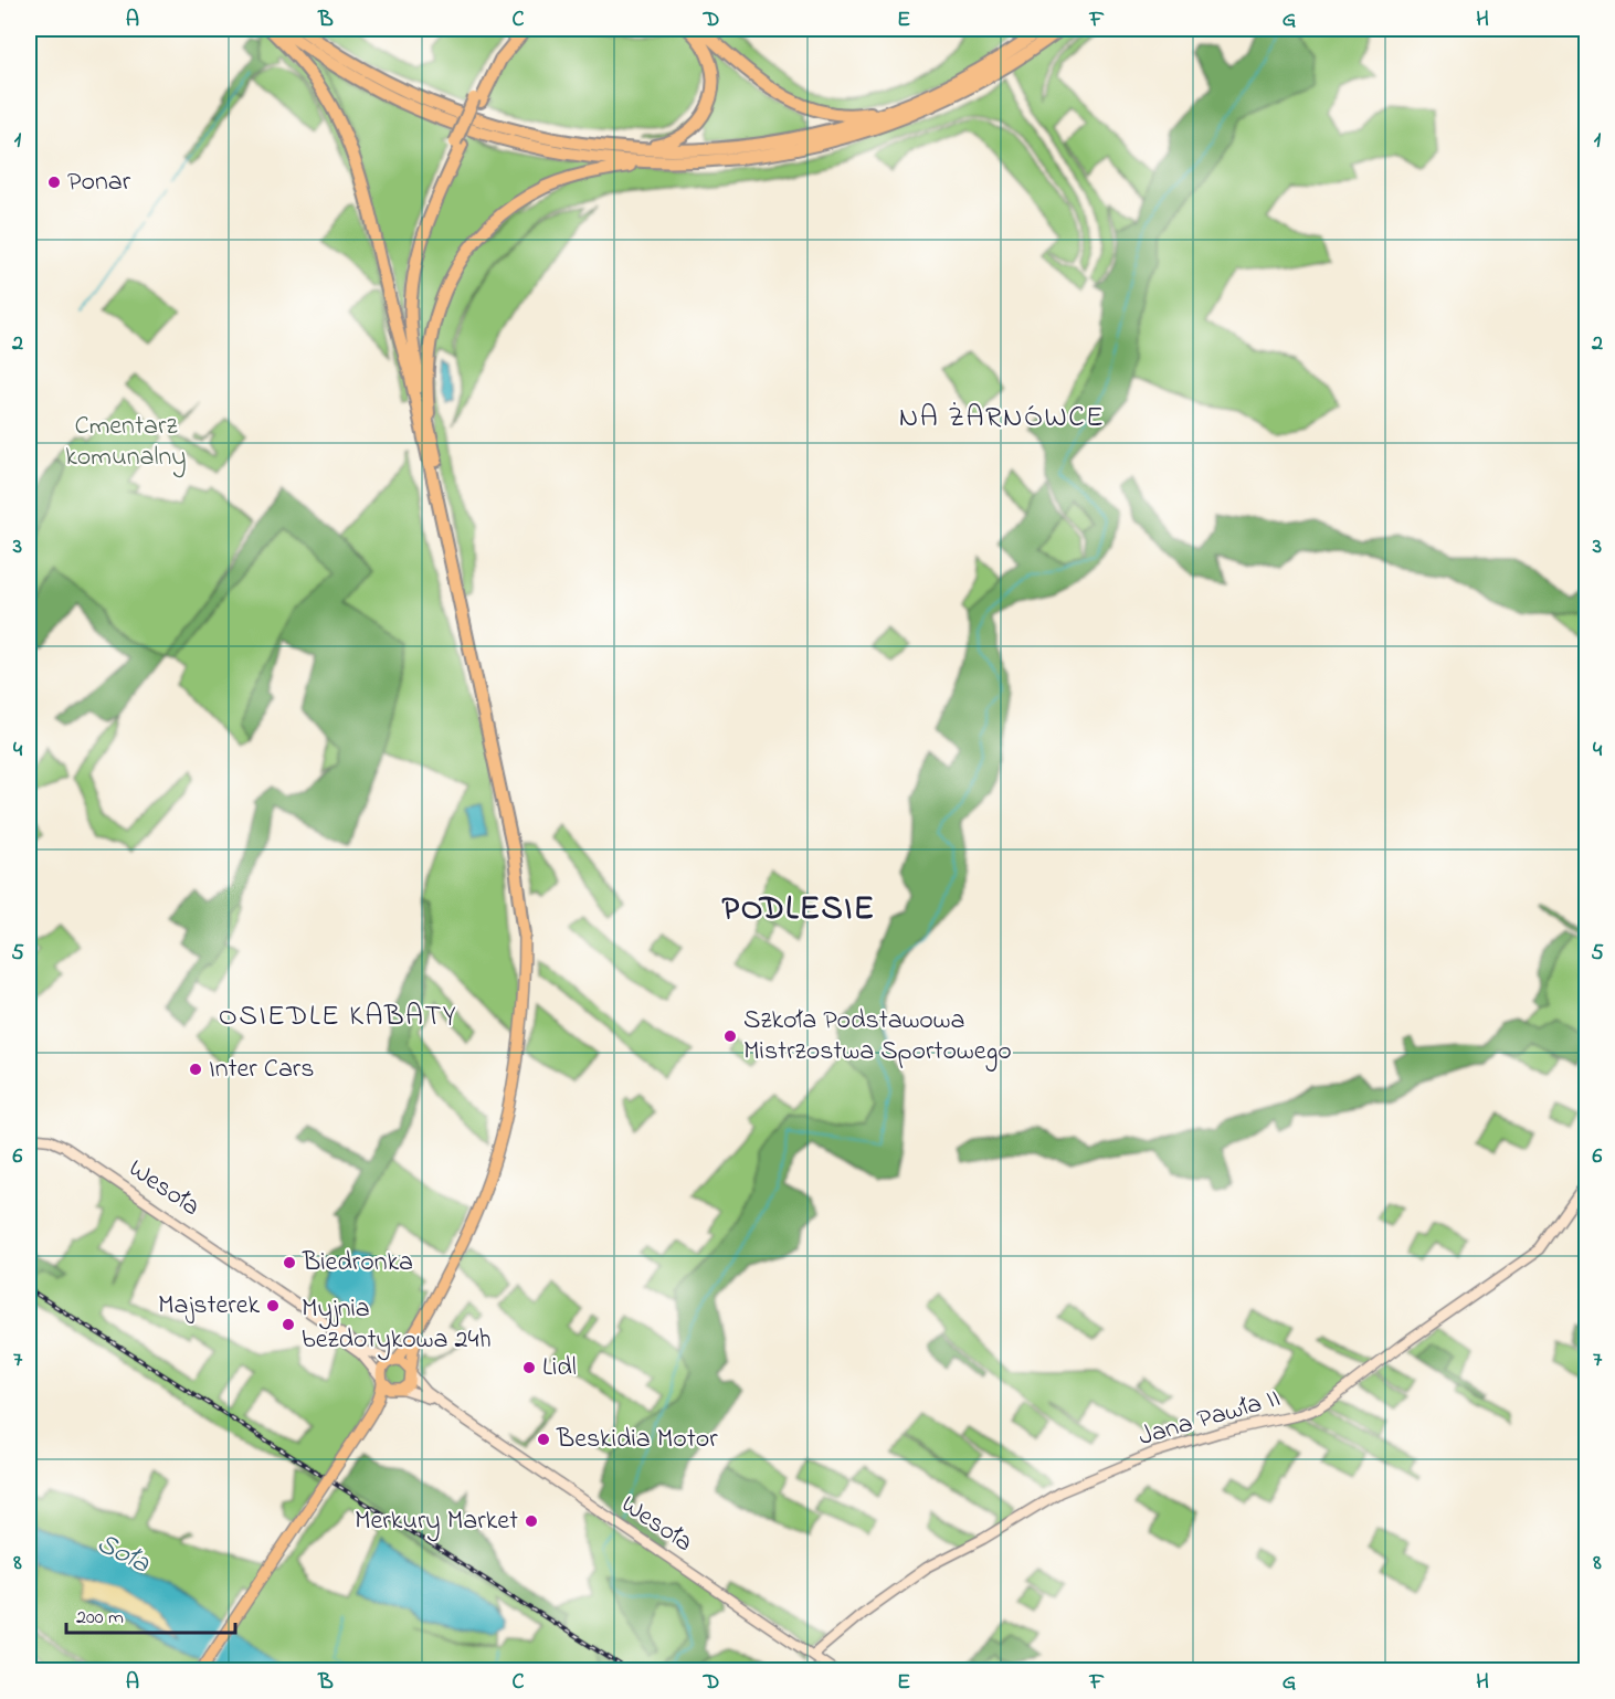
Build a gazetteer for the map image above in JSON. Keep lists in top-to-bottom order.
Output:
{
  "streets": {
    "street": ["Wesoła", "Jana Pawła II"]
  },
  "crossings": [
    ["Wesoła", "Jana Pawła II"]
  ],
  "districts": ["NA ŻARNÓWCE", "PODLESIE", "OSIEDLE KABATY"],
  "water": ["Soła"],
  "parks": ["Cmentarz komunalny"],
  "places": [
    "Ponar",
    "Szkoła Podstawowa Mistrzostwa Sportowego",
    "Inter Cars",
    "Biedronka",
    "Majsterek",
    "Myjnia bezdotykowa 24h",
    "Lidl",
    "Beskidia Motor",
    "Merkury Market"
  ],
  "scale_bar": "200 m",
  "grid": {
    "columns": [
      "A",
      "B",
      "C",
      "D",
      "E",
      "F",
      "G",
      "H"
    ],
    "rows": [
      "1",
      "2",
      "3",
      "4",
      "5",
      "6",
      "7",
      "8"
    ]
  }
}
